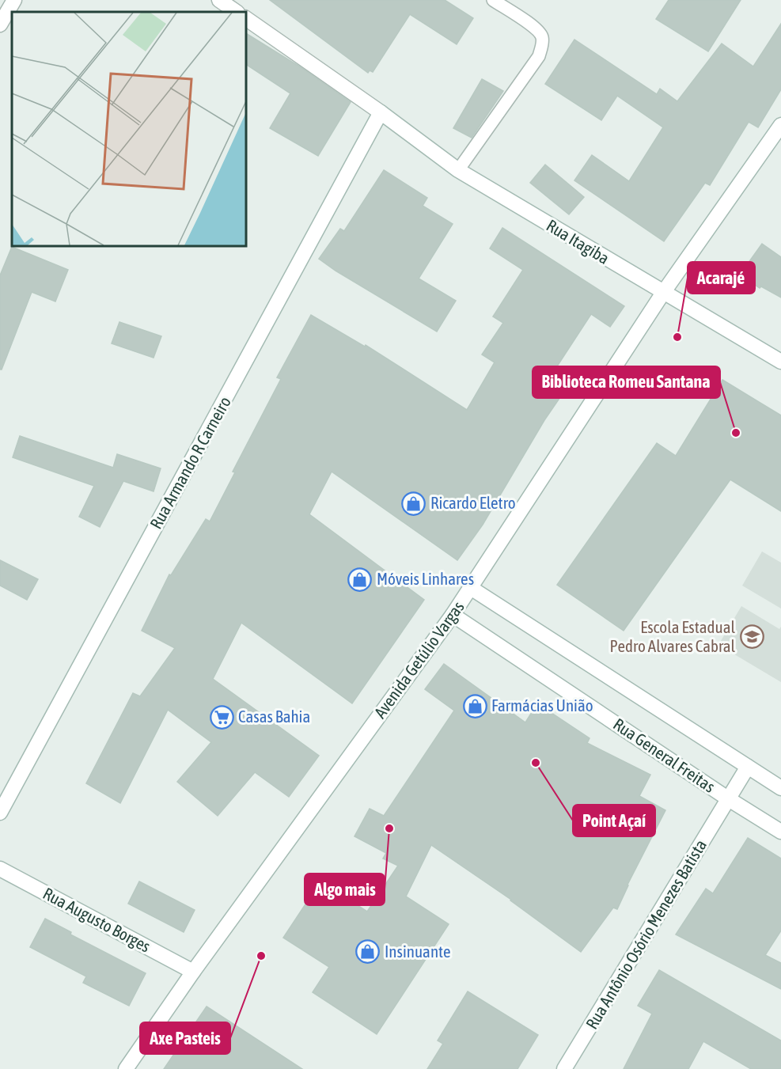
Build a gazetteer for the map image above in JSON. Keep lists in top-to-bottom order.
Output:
{
  "streets": {
    "main road": [
      "Rua Itagiba",
      "Rua Armando R Carneiro",
      "Avenida Getúlio Vargas",
      "Rua General Freitas",
      "Rua Augusto Borges",
      "Rua Antônio Osório Menezes Batista"
    ]
  },
  "crossings": [
    ["Rua Itagiba", "Rua Armando R Carneiro"],
    ["Rua Itagiba", "Avenida Getúlio Vargas"],
    ["Avenida Getúlio Vargas", "Rua General Freitas"],
    ["Avenida Getúlio Vargas", "Rua Augusto Borges"],
    ["Rua General Freitas", "Rua Antônio Osório Menezes Batista"]
  ],
  "places": {
    "other": [
      "Acarajé",
      "Biblioteca Romeu Santana",
      "Point Açaí",
      "Algo mais",
      "Axe Pasteis"
    ],
    "shop": [
      "Ricardo Eletro",
      "Móveis Linhares",
      "Farmácias União",
      "Insinuante"
    ],
    "school or university": ["Escola Estadual Pedro Alvares Cabral"],
    "supermarket": ["Casas Bahia"]
  }
}
